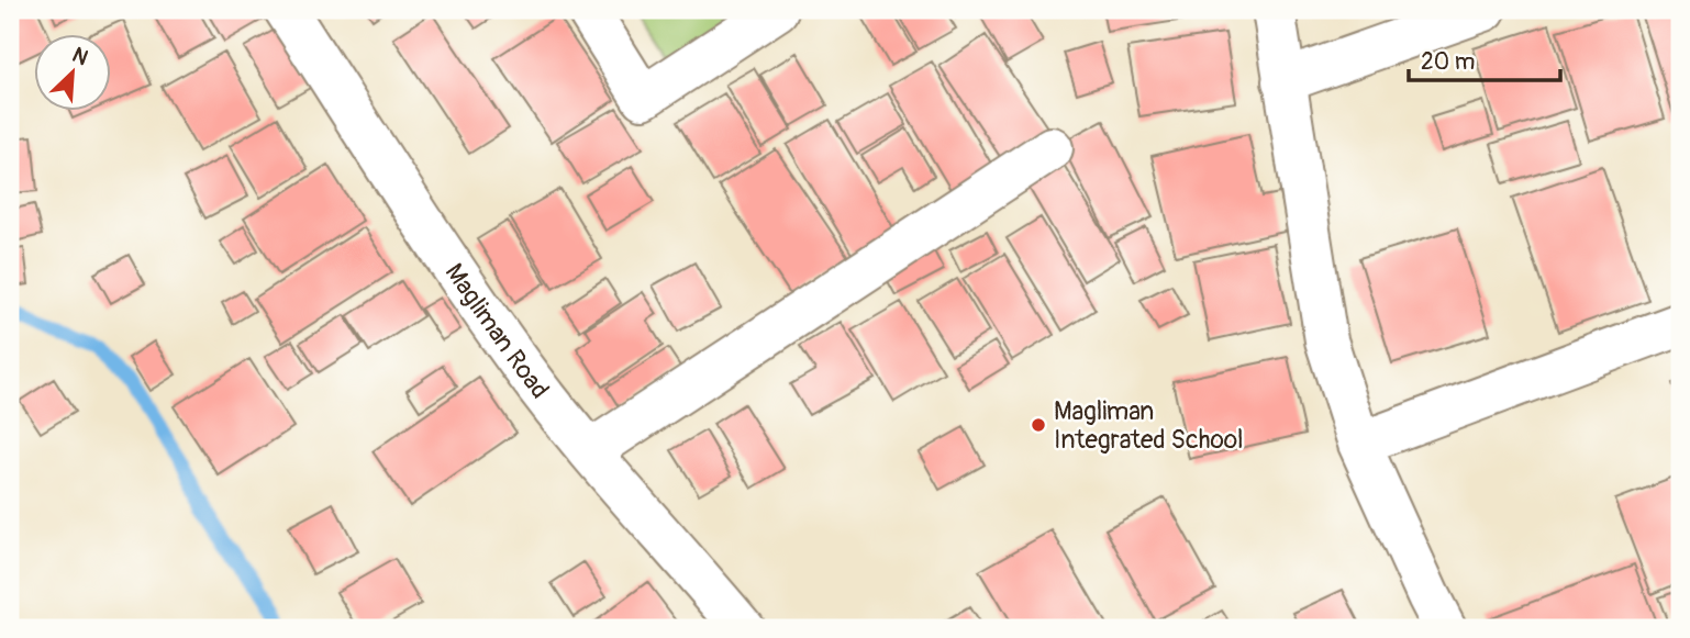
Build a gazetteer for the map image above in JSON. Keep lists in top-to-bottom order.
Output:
{
  "streets": {
    "street": ["Magliman Road"]
  },
  "places": ["Magliman Integrated School"],
  "scale_bar": "20 m",
  "north": "top right"
}
